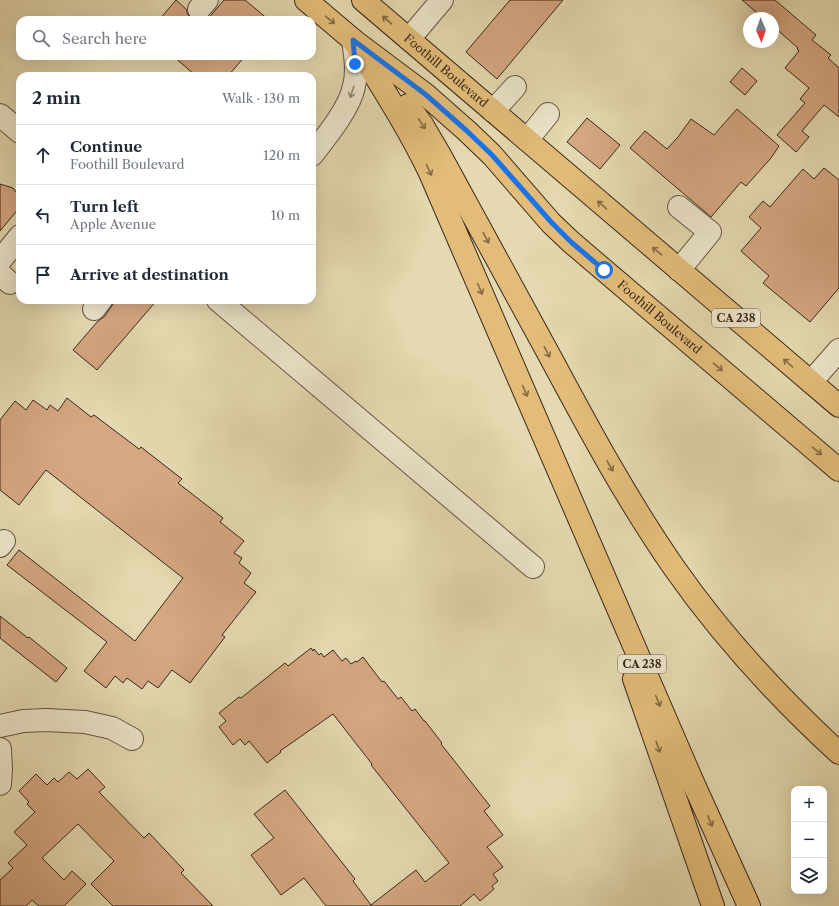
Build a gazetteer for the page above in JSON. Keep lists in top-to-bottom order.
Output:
{
  "streets": {
    "main road": ["Foothill Boulevard", "CA 238"]
  },
  "crossings": [
    ["Foothill Boulevard", "CA 238"]
  ],
  "north": "bottom",
  "page": {
    "search": "Search here",
    "heading": ["2 min", "Walk · 130 m"],
    "list": [
      ["Continue", "Foothill Boulevard", "120 m"],
      ["Turn left", "Apple Avenue", "10 m"],
      "Arrive at destination"
    ],
    "map_buttons": ["+", "−"]
  }
}
